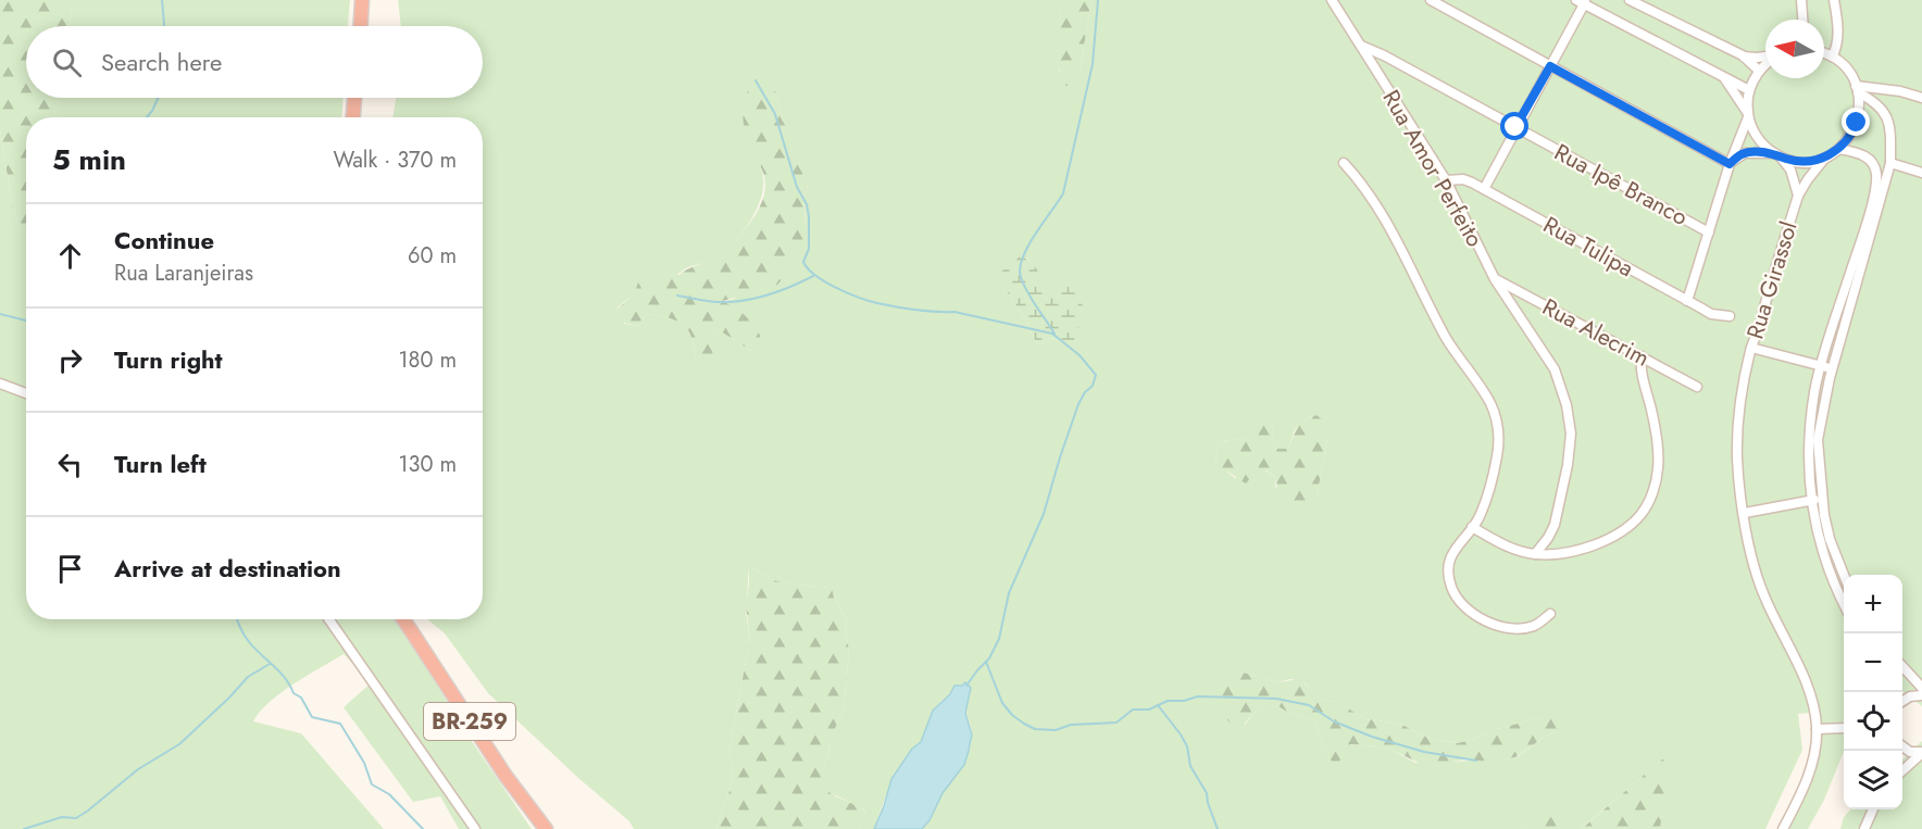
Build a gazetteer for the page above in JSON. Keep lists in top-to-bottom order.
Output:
{
  "streets": {
    "highway": ["BR-259"],
    "street": [
      "Rua Amor Perfeito",
      "Rua Ipê Branco",
      "Rua Tulipa",
      "Rua Girassol",
      "Rua Alecrim"
    ]
  },
  "crossings": [
    ["Rua Amor Perfeito", "Rua Ipê Branco"],
    ["Rua Amor Perfeito", "Rua Tulipa"],
    ["Rua Amor Perfeito", "Rua Alecrim"]
  ],
  "north": "left",
  "page": {
    "search": "Search here",
    "heading": ["5 min", "Walk · 370 m"],
    "list": [
      ["Continue", "Rua Laranjeiras", "60 m"],
      ["Turn right", "180 m"],
      ["Turn left", "130 m"],
      "Arrive at destination"
    ],
    "map_buttons": ["+", "−"]
  }
}
